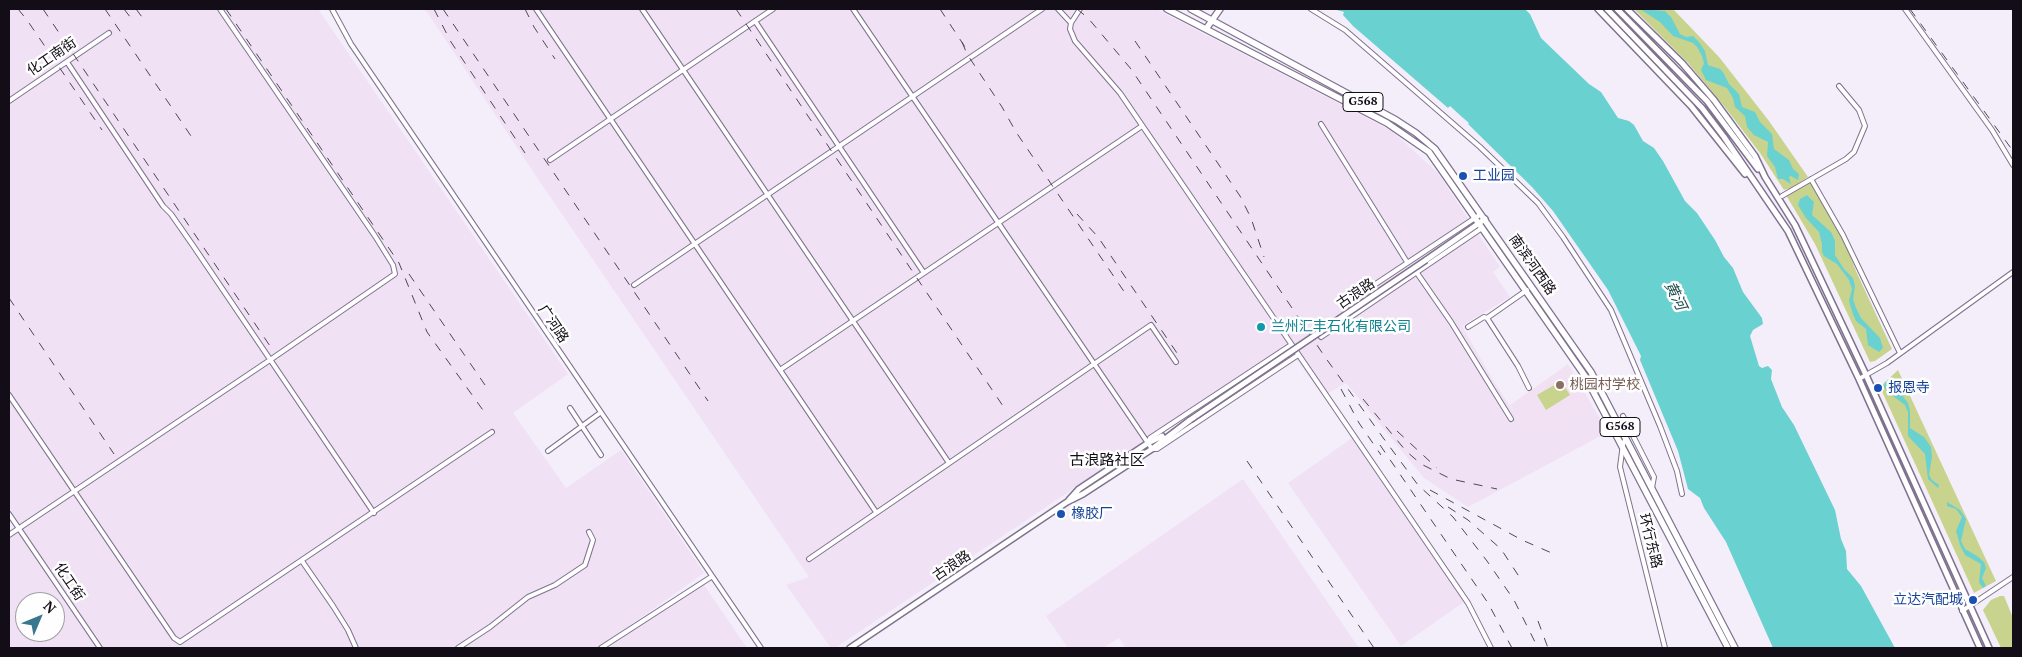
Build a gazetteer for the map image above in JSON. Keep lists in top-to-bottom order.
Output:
{
  "streets": {
    "highway": ["G568", "南滨河西路"],
    "main road": ["古浪路"],
    "street": [
      "化工南街",
      "广河路",
      "环行东路",
      "化工街"
    ]
  },
  "crossings": [
    ["南滨河西路", "古浪路"],
    ["南滨河西路", "环行东路"]
  ],
  "districts": ["古浪路社区"],
  "water": ["黄河"],
  "places": [
    "工业园",
    "兰州汇丰石化有限公司",
    "桃园村学校",
    "报恩寺",
    "橡胶厂",
    "立达汽配城"
  ],
  "north": "top right"
}
